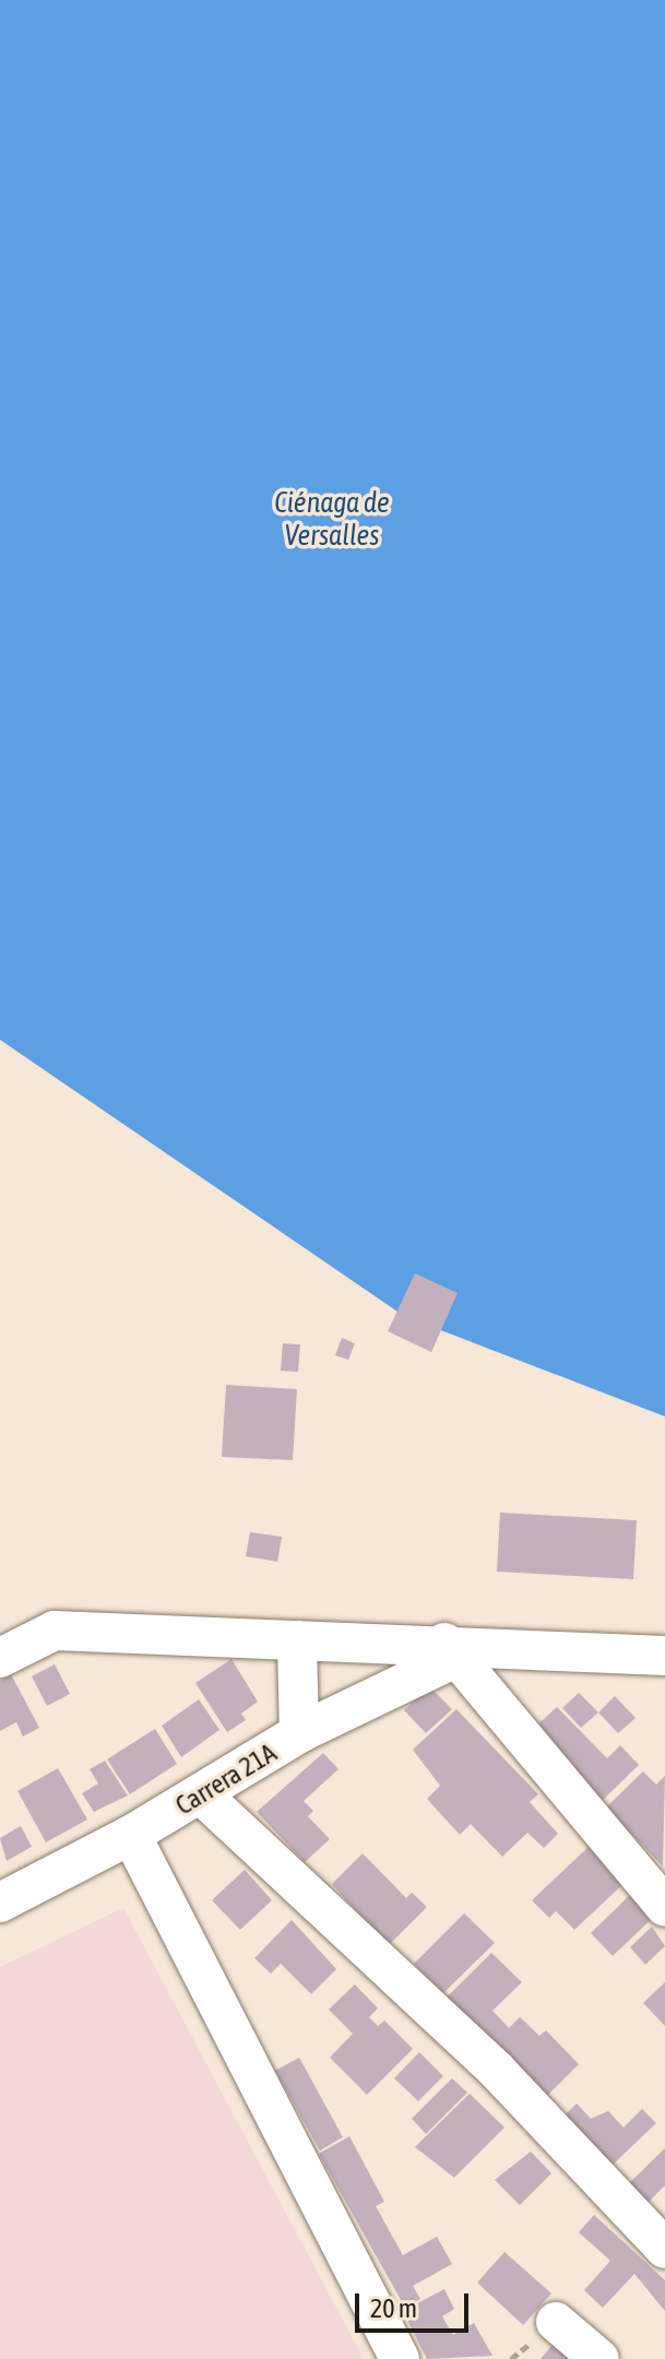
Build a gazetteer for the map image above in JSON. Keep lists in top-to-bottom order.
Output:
{
  "streets": {
    "street": ["Carrera 21A"]
  },
  "water": ["Ciénaga de Versalles"],
  "scale_bar": "20 m"
}
